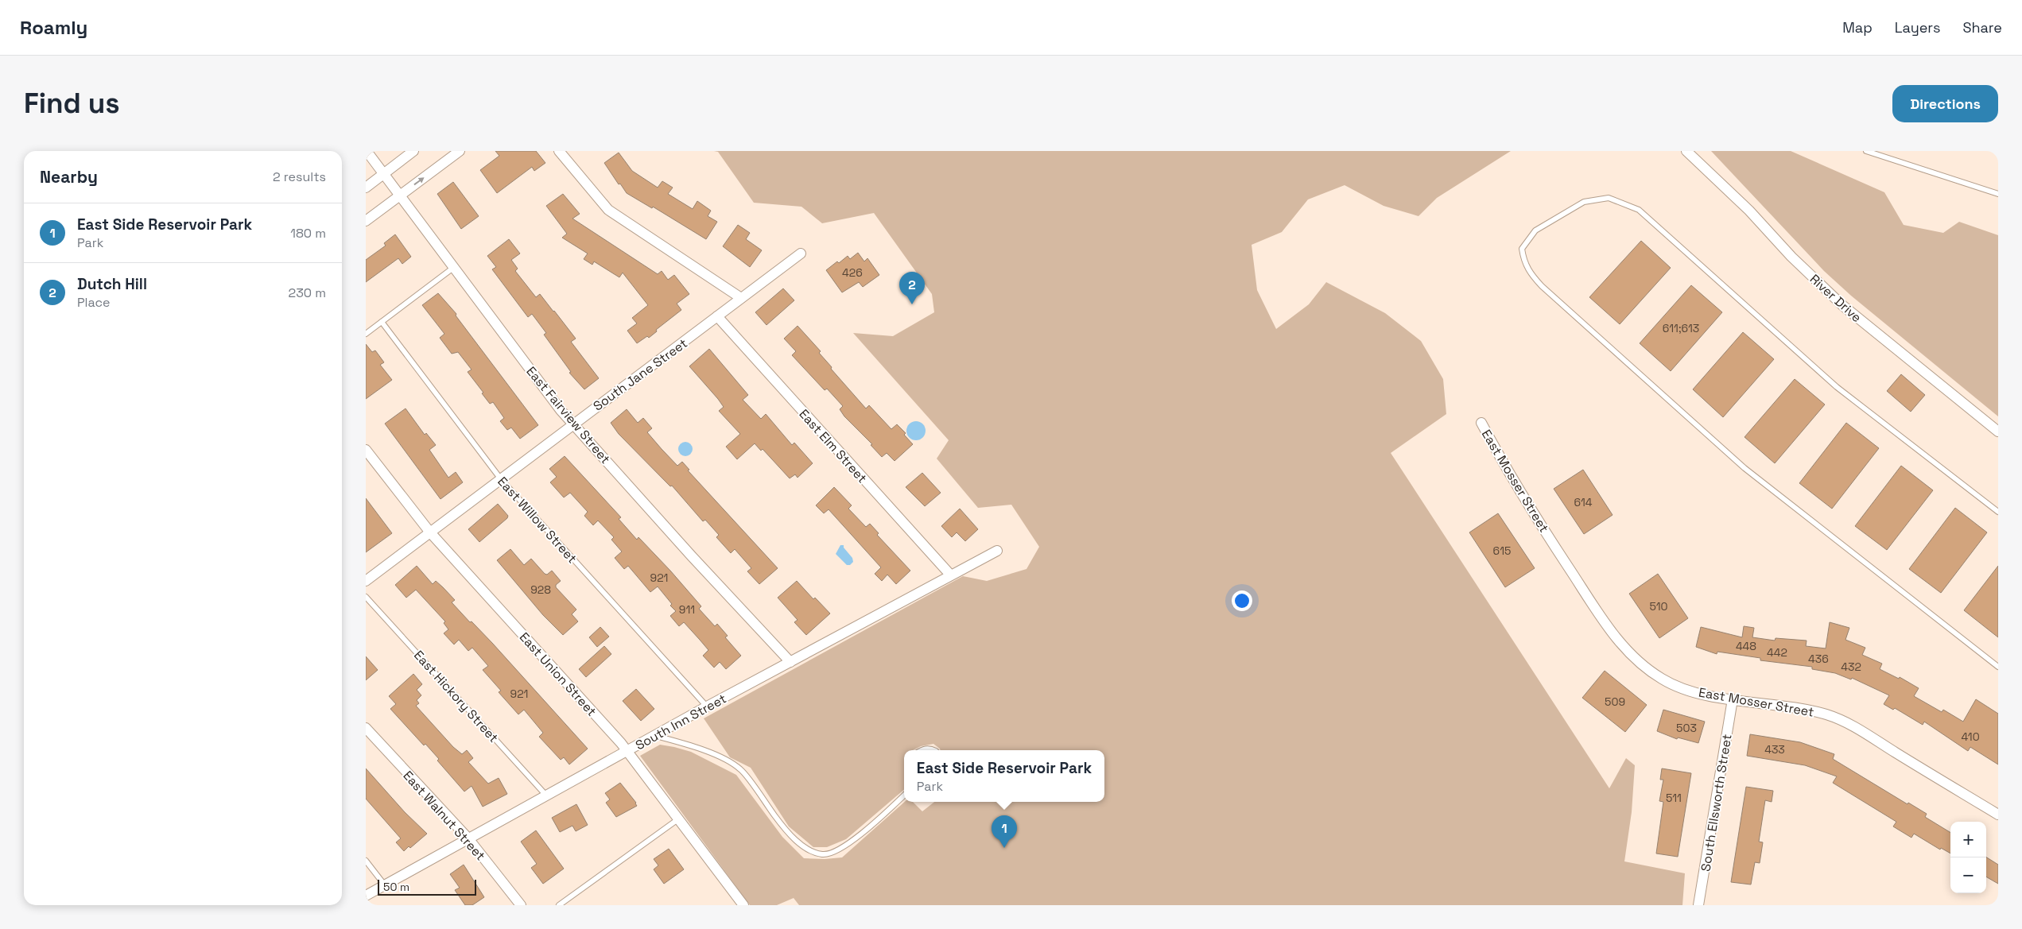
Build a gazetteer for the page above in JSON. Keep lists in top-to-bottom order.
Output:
{
  "streets": {
    "street": [
      "River Drive",
      "South Jane Street",
      "East Fairview Street",
      "East Elm Street",
      "East Mosser Street",
      "East Union Street",
      "South Inn Street",
      "South Ellsworth Street",
      "East Walnut Street"
    ],
    "lane": ["East Willow Street", "East Hickory Street"]
  },
  "crossings": [
    ["South Jane Street", "East Fairview Street"],
    ["South Jane Street", "East Elm Street"],
    ["South Jane Street", "East Willow Street"],
    ["South Jane Street", "East Union Street"],
    ["East Fairview Street", "South Inn Street"],
    ["East Elm Street", "South Inn Street"],
    ["East Mosser Street", "South Ellsworth Street"],
    ["East Willow Street", "South Inn Street"],
    ["East Union Street", "South Inn Street"],
    ["East Hickory Street", "South Inn Street"],
    ["South Inn Street", "East Walnut Street"]
  ],
  "house_numbers": [
    "426",
    "611;613",
    "614",
    "615",
    "921",
    "928",
    "510",
    "911",
    "448",
    "442",
    "436",
    "432",
    "921",
    "509",
    "503",
    "410",
    "433",
    "511"
  ],
  "scale_bar": "50 m",
  "page": {
    "header": "Roamly",
    "nav": ["Map", "Layers", "Share"],
    "buttons": "Directions",
    "title": "Find us",
    "heading": ["Nearby", "2 results"],
    "list": [
      {
        "mark": "1",
        "name": "East Side Reservoir Park",
        "note": "Park",
        "value": "180 m"
      },
      {
        "mark": "2",
        "name": "Dutch Hill",
        "note": "Place",
        "value": "230 m"
      }
    ],
    "pins": ["2", "1"],
    "popup": ["East Side Reservoir Park", "Park"],
    "map_buttons": ["+", "−"],
    "scale": "50 m"
  }
}
